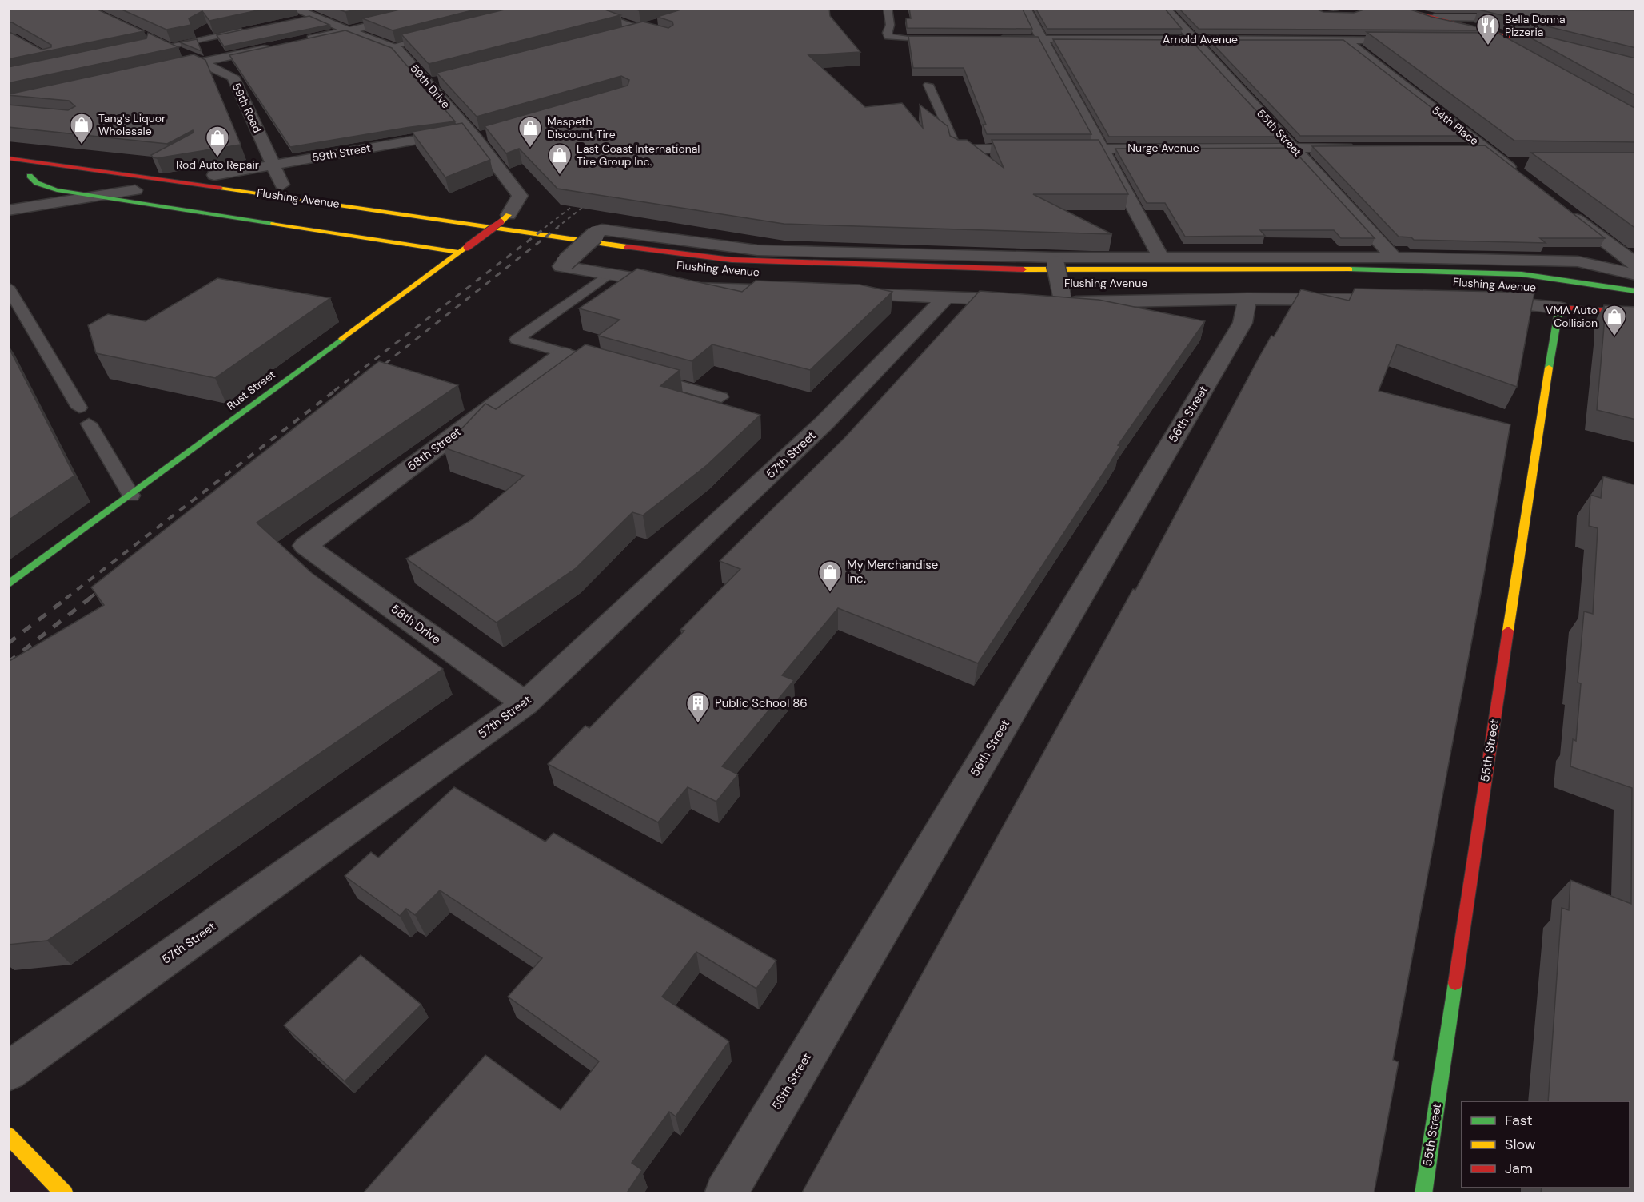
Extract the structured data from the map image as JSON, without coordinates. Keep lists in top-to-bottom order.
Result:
{
  "streets": {
    "main road": ["55th Street", "Flushing Avenue", "Rust Street"],
    "street": [
      "Arnold Avenue",
      "59th Drive",
      "59th Road",
      "54th Place",
      "Nurge Avenue",
      "59th Street",
      "56th Street",
      "58th Street",
      "57th Street",
      "58th Drive"
    ]
  },
  "crossings": [
    ["Arnold Avenue", "54th Place"],
    ["Arnold Avenue", "55th Street"],
    ["59th Drive", "59th Street"],
    ["59th Drive", "Rust Street"],
    ["59th Road", "59th Street"],
    ["55th Street", "Nurge Avenue"],
    ["55th Street", "Flushing Avenue"],
    ["Flushing Avenue", "56th Street"],
    ["58th Street", "58th Drive"],
    ["57th Street", "58th Drive"]
  ],
  "places": {
    "restaurant": ["Bella Donna Pizzeria"],
    "shop": [
      "Tang's Liquor Wholesale",
      "Maspeth Discount Tire",
      "Rod Auto Repair",
      "East Coast International Tire Group Inc.",
      "VMA Auto Collision",
      "My Merchandise Inc."
    ],
    "building": ["Public School 86"]
  },
  "legend": ["Fast", "Slow", "Jam"]
}
